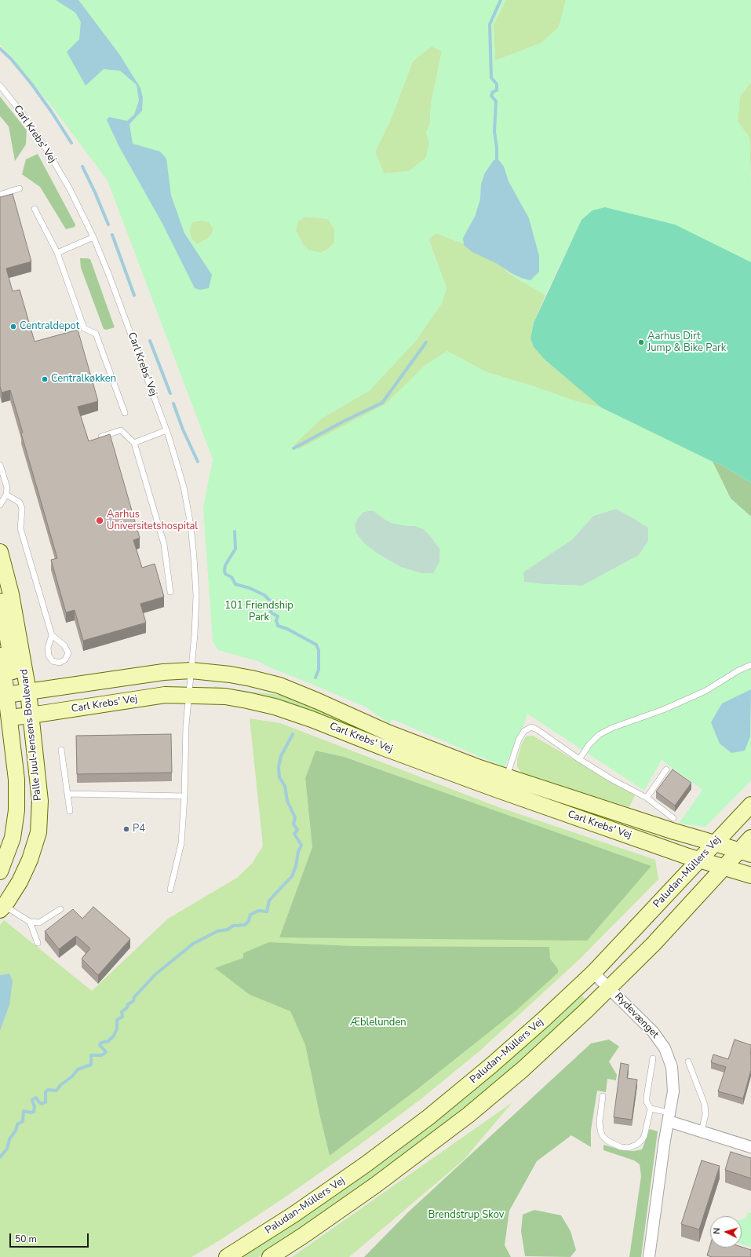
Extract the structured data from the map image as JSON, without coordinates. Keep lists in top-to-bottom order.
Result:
{
  "streets": {
    "street": [
      "Carl Krebs' Vej",
      "Palle Juul-Jensens Boulevard",
      "Paludan-Müllers Vej",
      "Rydevænget"
    ]
  },
  "crossings": [
    ["Carl Krebs' Vej", "Palle Juul-Jensens Boulevard"],
    ["Carl Krebs' Vej", "Paludan-Müllers Vej"],
    ["Paludan-Müllers Vej", "Rydevænget"]
  ],
  "parks": ["101 Friendship Park", "Æblelunden", "Brendstrup Skov"],
  "places": [
    "Centraldepot",
    "Aarhus Dirt Jump & Bike Park",
    "Centralkøkken",
    "Aarhus Universitetshospital",
    "P4"
  ],
  "scale_bar": "50 m",
  "north": "left"
}
